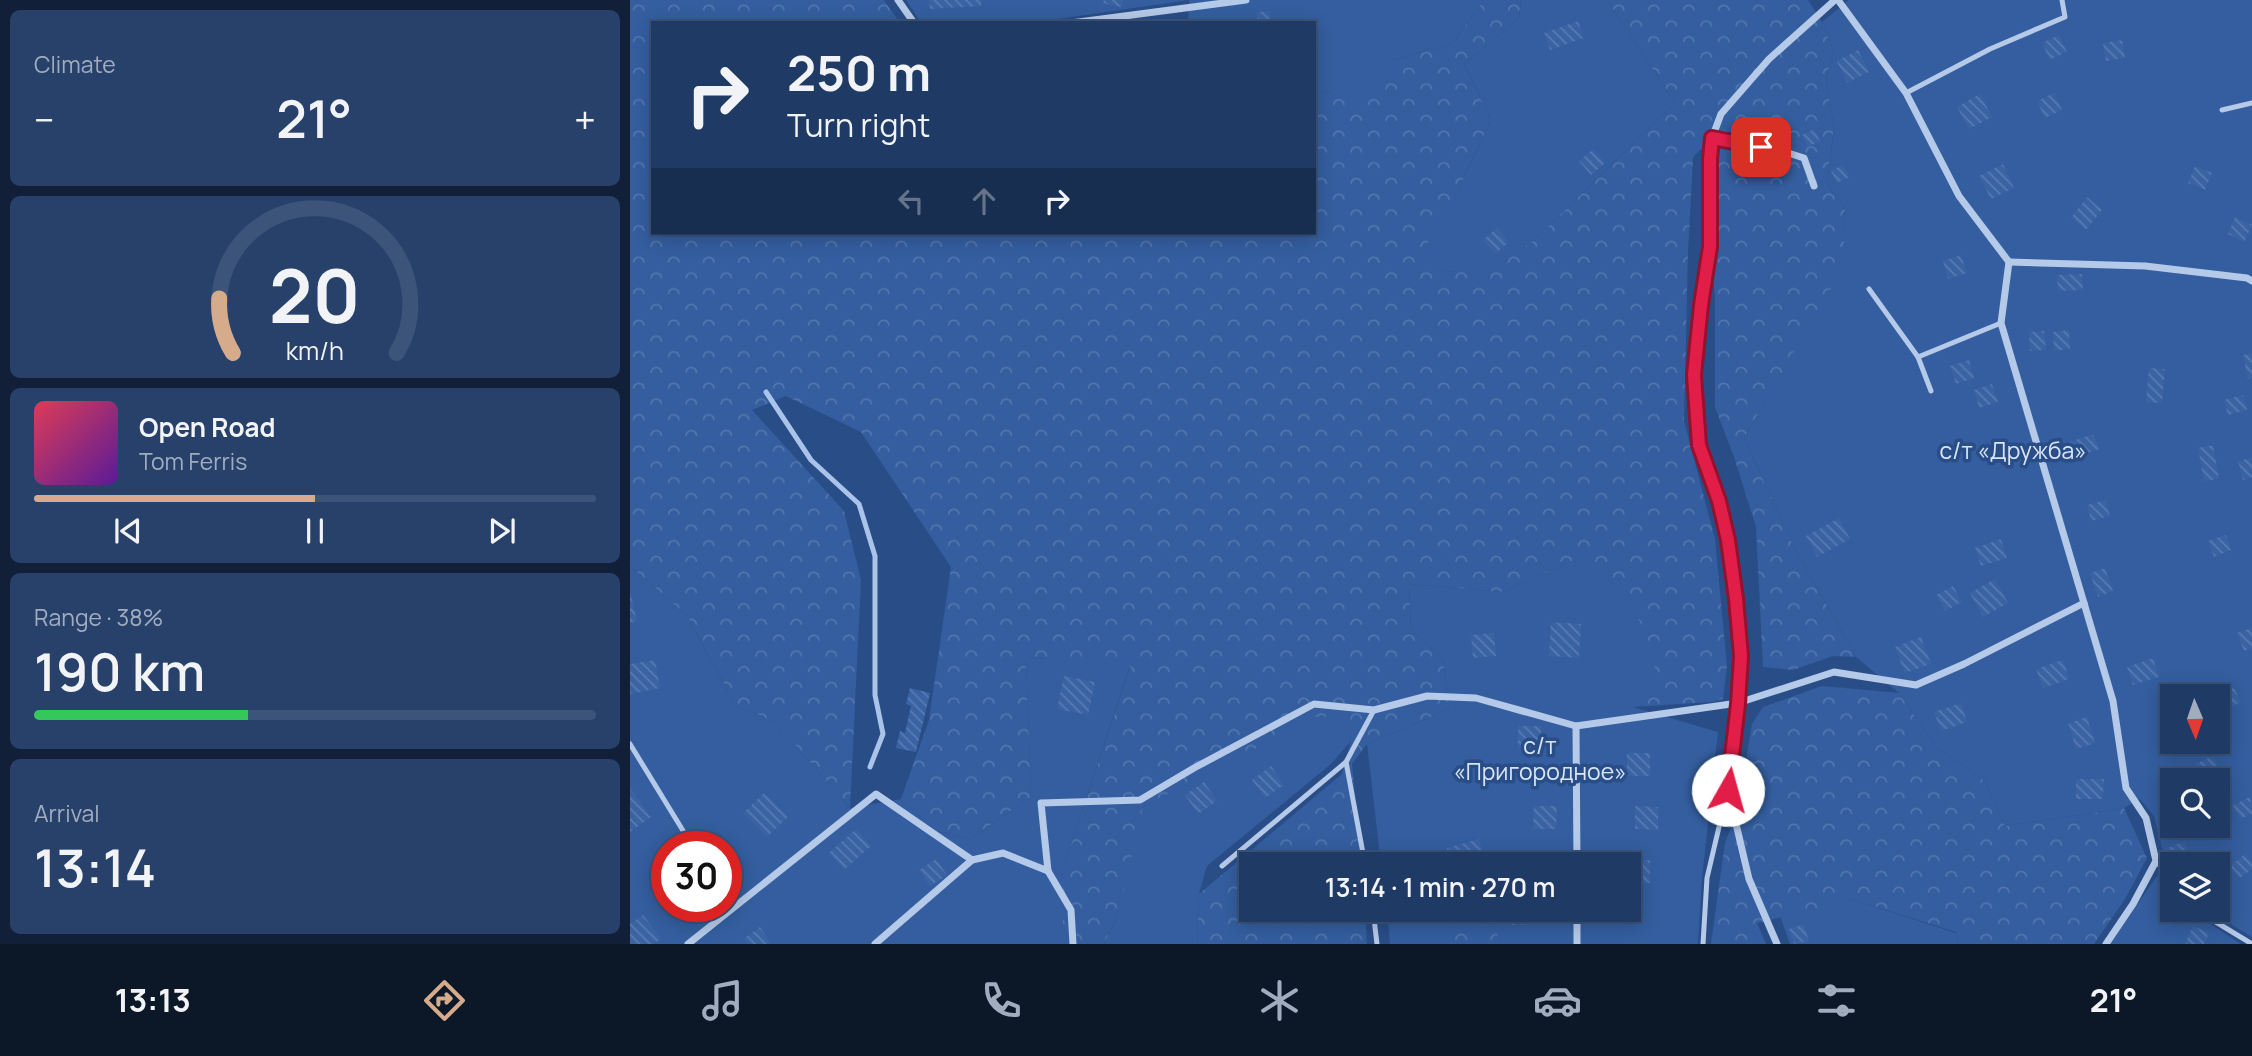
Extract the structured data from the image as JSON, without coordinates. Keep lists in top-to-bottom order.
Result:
{
  "parks": ["с/т «Дружба»", "с/т «Пригородное»"],
  "north": "bottom",
  "page": {
    "tile": [
      "Climate",
      ["Range · 38%", "190 km"],
      ["Arrival", "13:14"]
    ],
    "turn": ["250 m", "Turn right"],
    "heat": ["−", "21°", "+"],
    "song": ["Open Road", "Tom Ferris"],
    "limit": "30",
    "trip": "13:14 · 1 min · 270 m",
    "tabs": ["13:13", "21°"],
    "gauge": ["20", "km/h"]
  }
}
